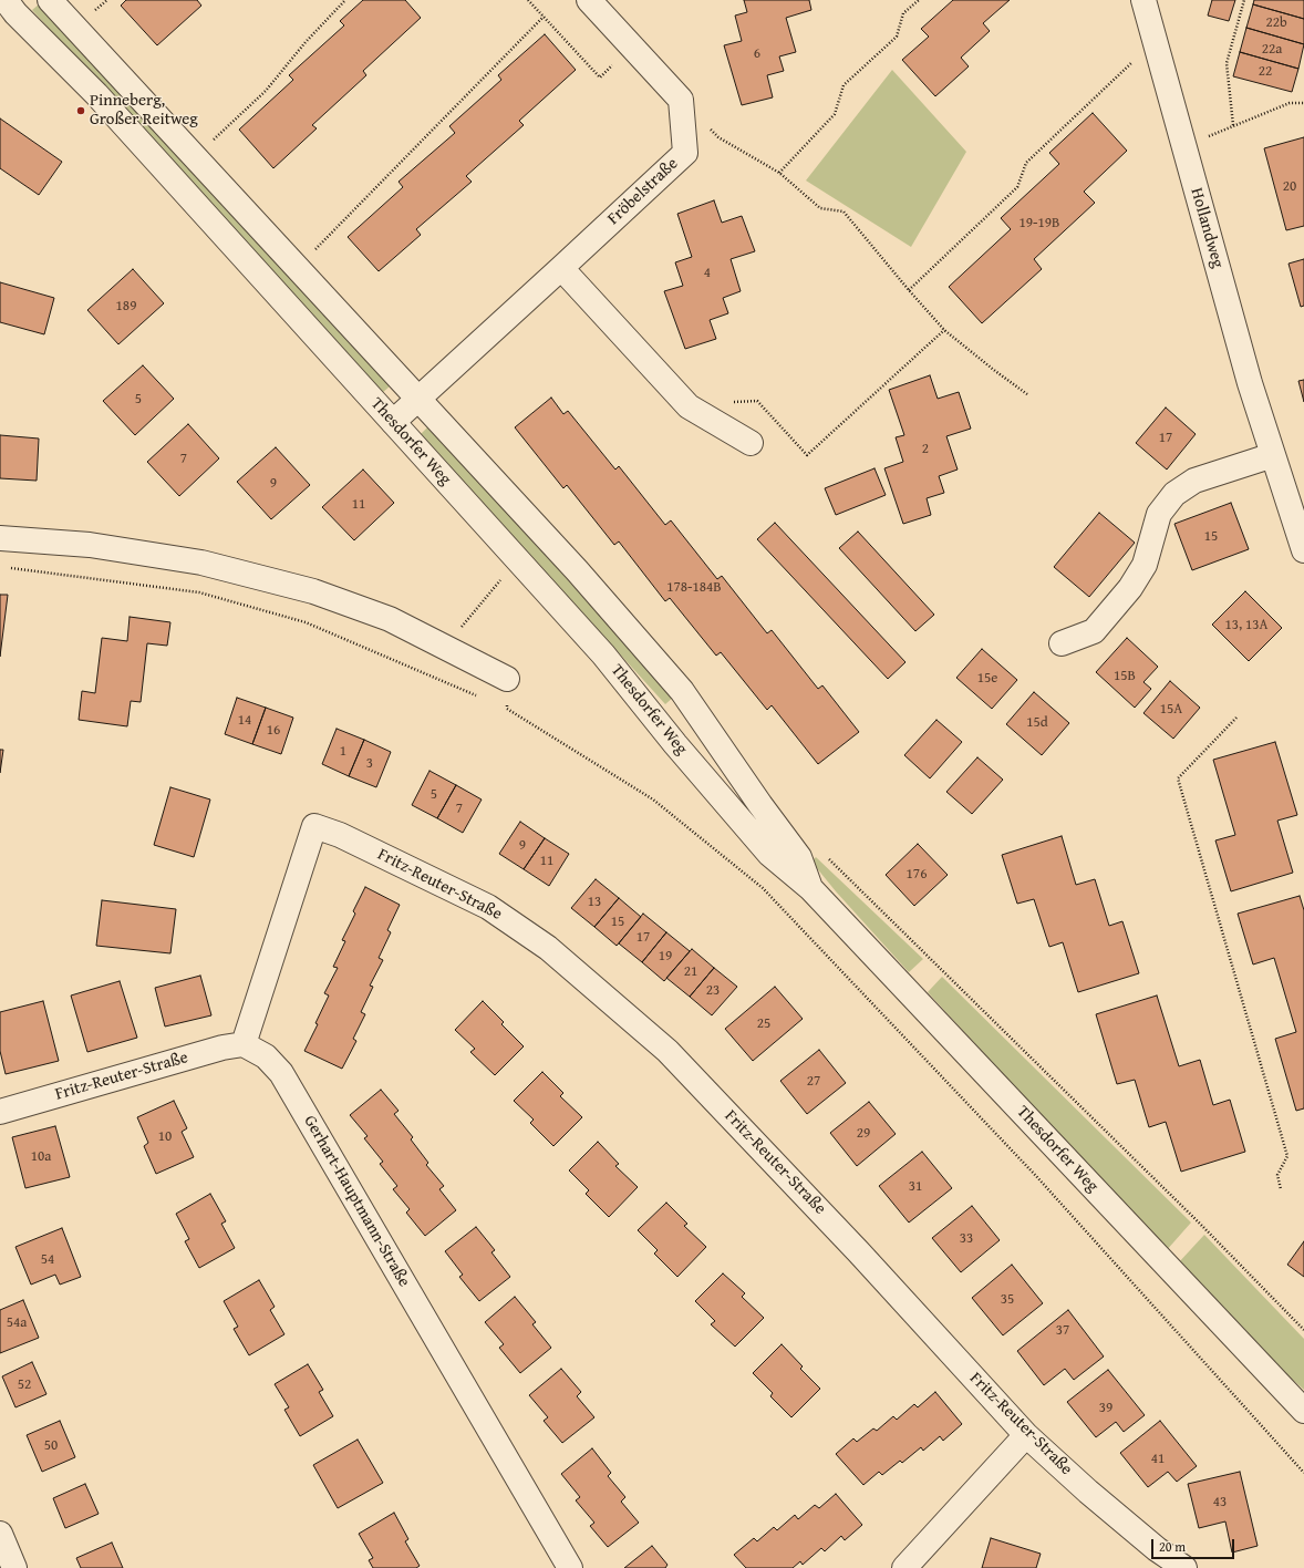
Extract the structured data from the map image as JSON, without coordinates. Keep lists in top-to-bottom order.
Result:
{
  "streets": {
    "street": [
      "Fröbelstraße",
      "Hollandweg",
      "Thesdorfer Weg",
      "Fritz-Reuter-Straße",
      "Gerhart-Hauptmann-Straße"
    ]
  },
  "crossings": [
    ["Fröbelstraße", "Thesdorfer Weg"],
    ["Fritz-Reuter-Straße", "Gerhart-Hauptmann-Straße"]
  ],
  "places": ["Pinneberg, Großer Reitweg"],
  "house_numbers": [
    "22b",
    "22a",
    "6",
    "22",
    "20",
    "19-19B",
    "4",
    "189",
    "5",
    "17",
    "2",
    "7",
    "9",
    "11",
    "15",
    "178-184B",
    "13, 13A",
    "15B",
    "15e",
    "15A",
    "14",
    "15d",
    "16",
    "1",
    "3",
    "5",
    "7",
    "9",
    "11",
    "176",
    "13",
    "15",
    "17",
    "19",
    "21",
    "23",
    "25",
    "27",
    "29",
    "10",
    "10a",
    "31",
    "33",
    "54",
    "35",
    "54a",
    "37",
    "52",
    "39",
    "50",
    "41",
    "43"
  ],
  "scale_bar": "20 m"
}
